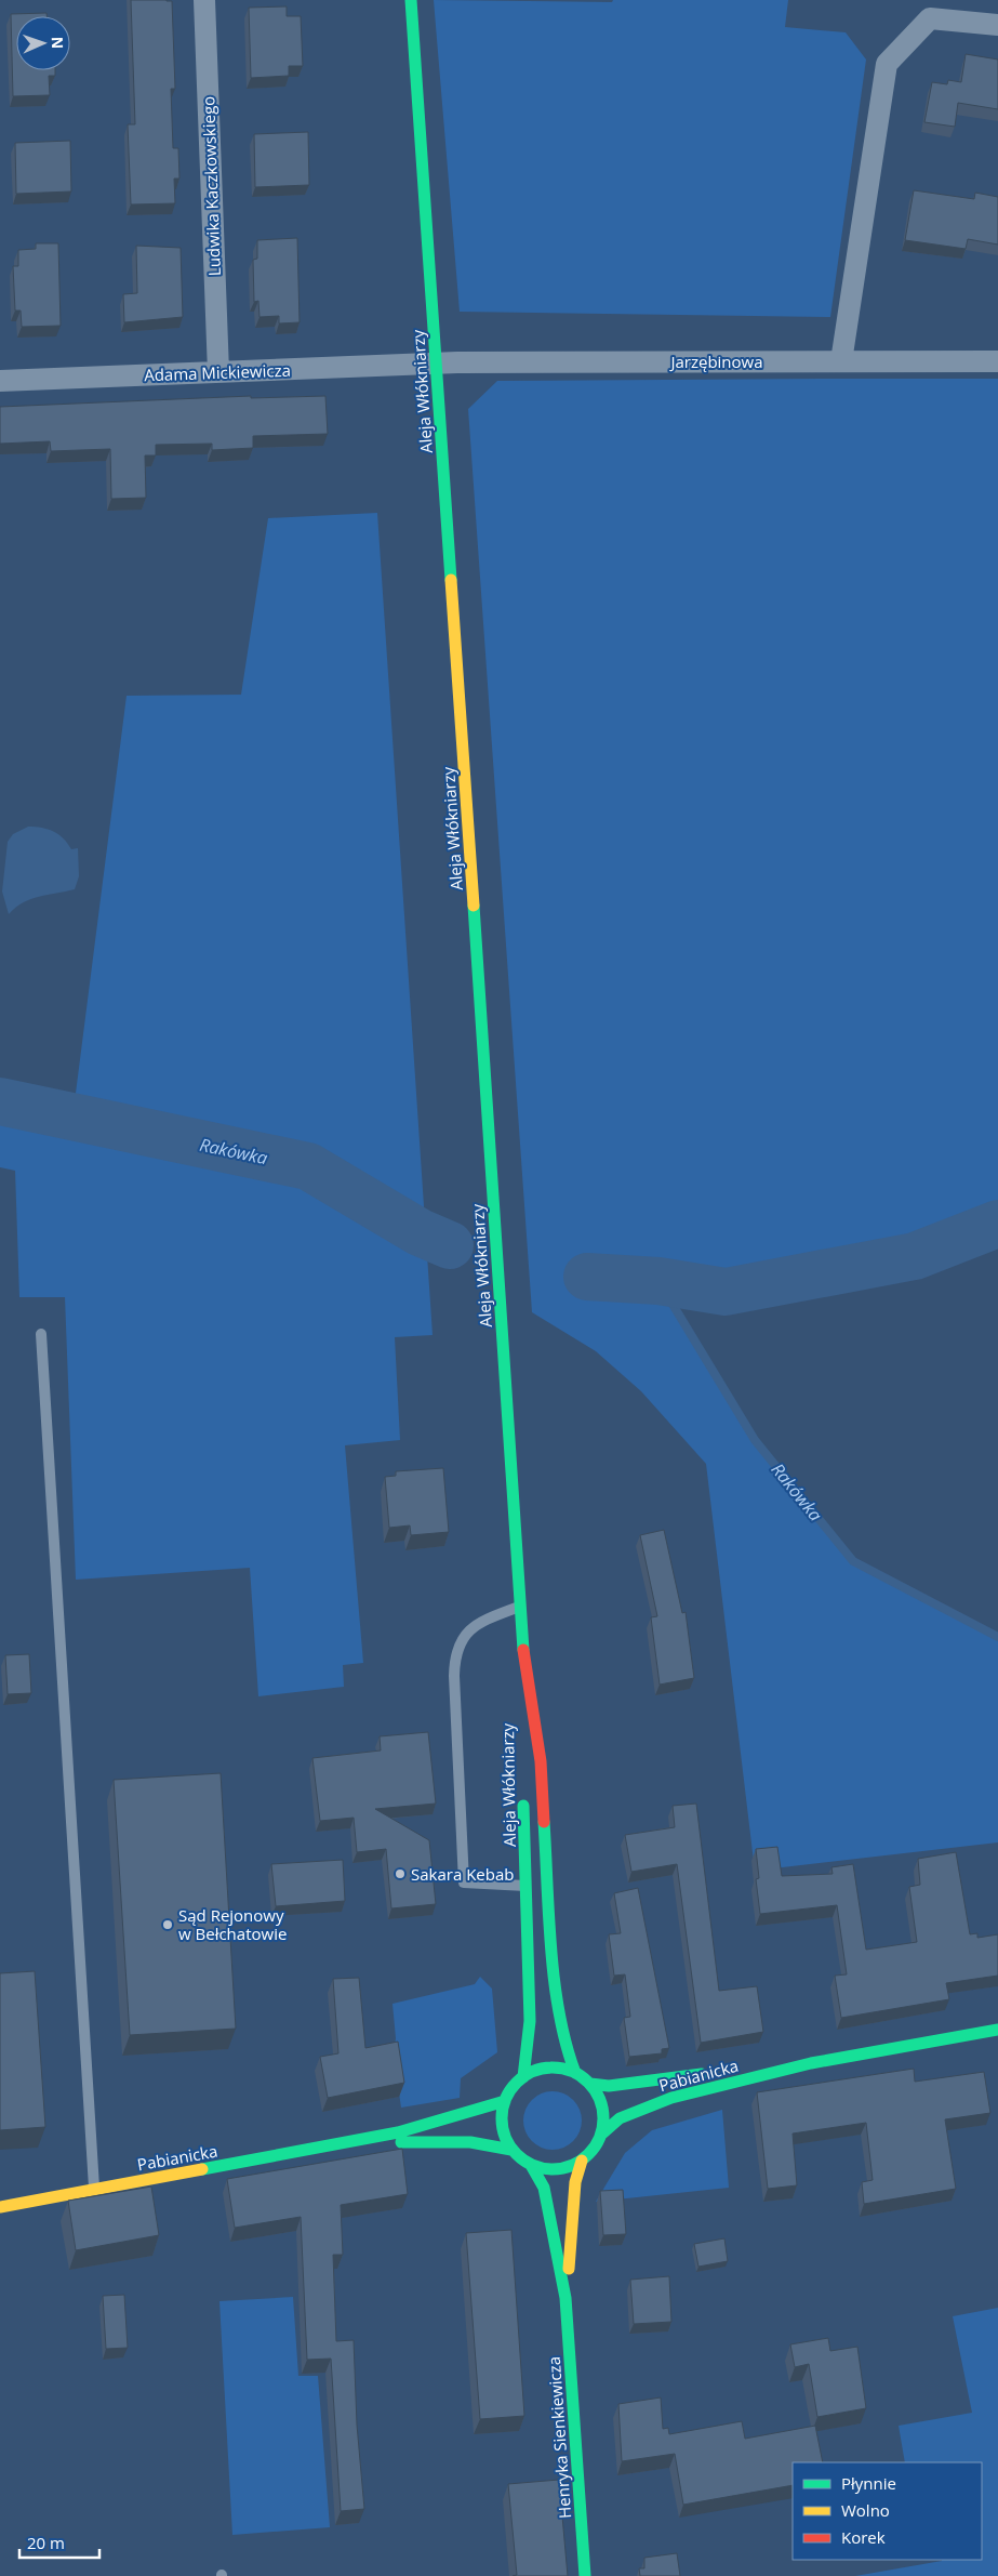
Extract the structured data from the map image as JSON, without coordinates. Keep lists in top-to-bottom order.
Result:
{
  "streets": {
    "main road": ["Aleja Włókniarzy", "Pabianicka", "Henryka Sienkiewicza"],
    "street": ["Ludwika Kaczkowskiego", "Jarzębinowa", "Adama Mickiewicza"]
  },
  "crossings": [
    ["Ludwika Kaczkowskiego", "Adama Mickiewicza"],
    ["Jarzębinowa", "Adama Mickiewicza"],
    ["Jarzębinowa", "Aleja Włókniarzy"],
    ["Adama Mickiewicza", "Aleja Włókniarzy"],
    ["Aleja Włókniarzy", "Pabianicka"],
    ["Aleja Włókniarzy", "Henryka Sienkiewicza"],
    ["Pabianicka", "Henryka Sienkiewicza"]
  ],
  "water": ["Rakówka"],
  "places": ["Sakara Kebab", "Sąd Rejonowy w Bełchatowie"],
  "legend": ["Płynnie", "Wolno", "Korek"],
  "scale_bar": "20 m",
  "north": "right"
}
